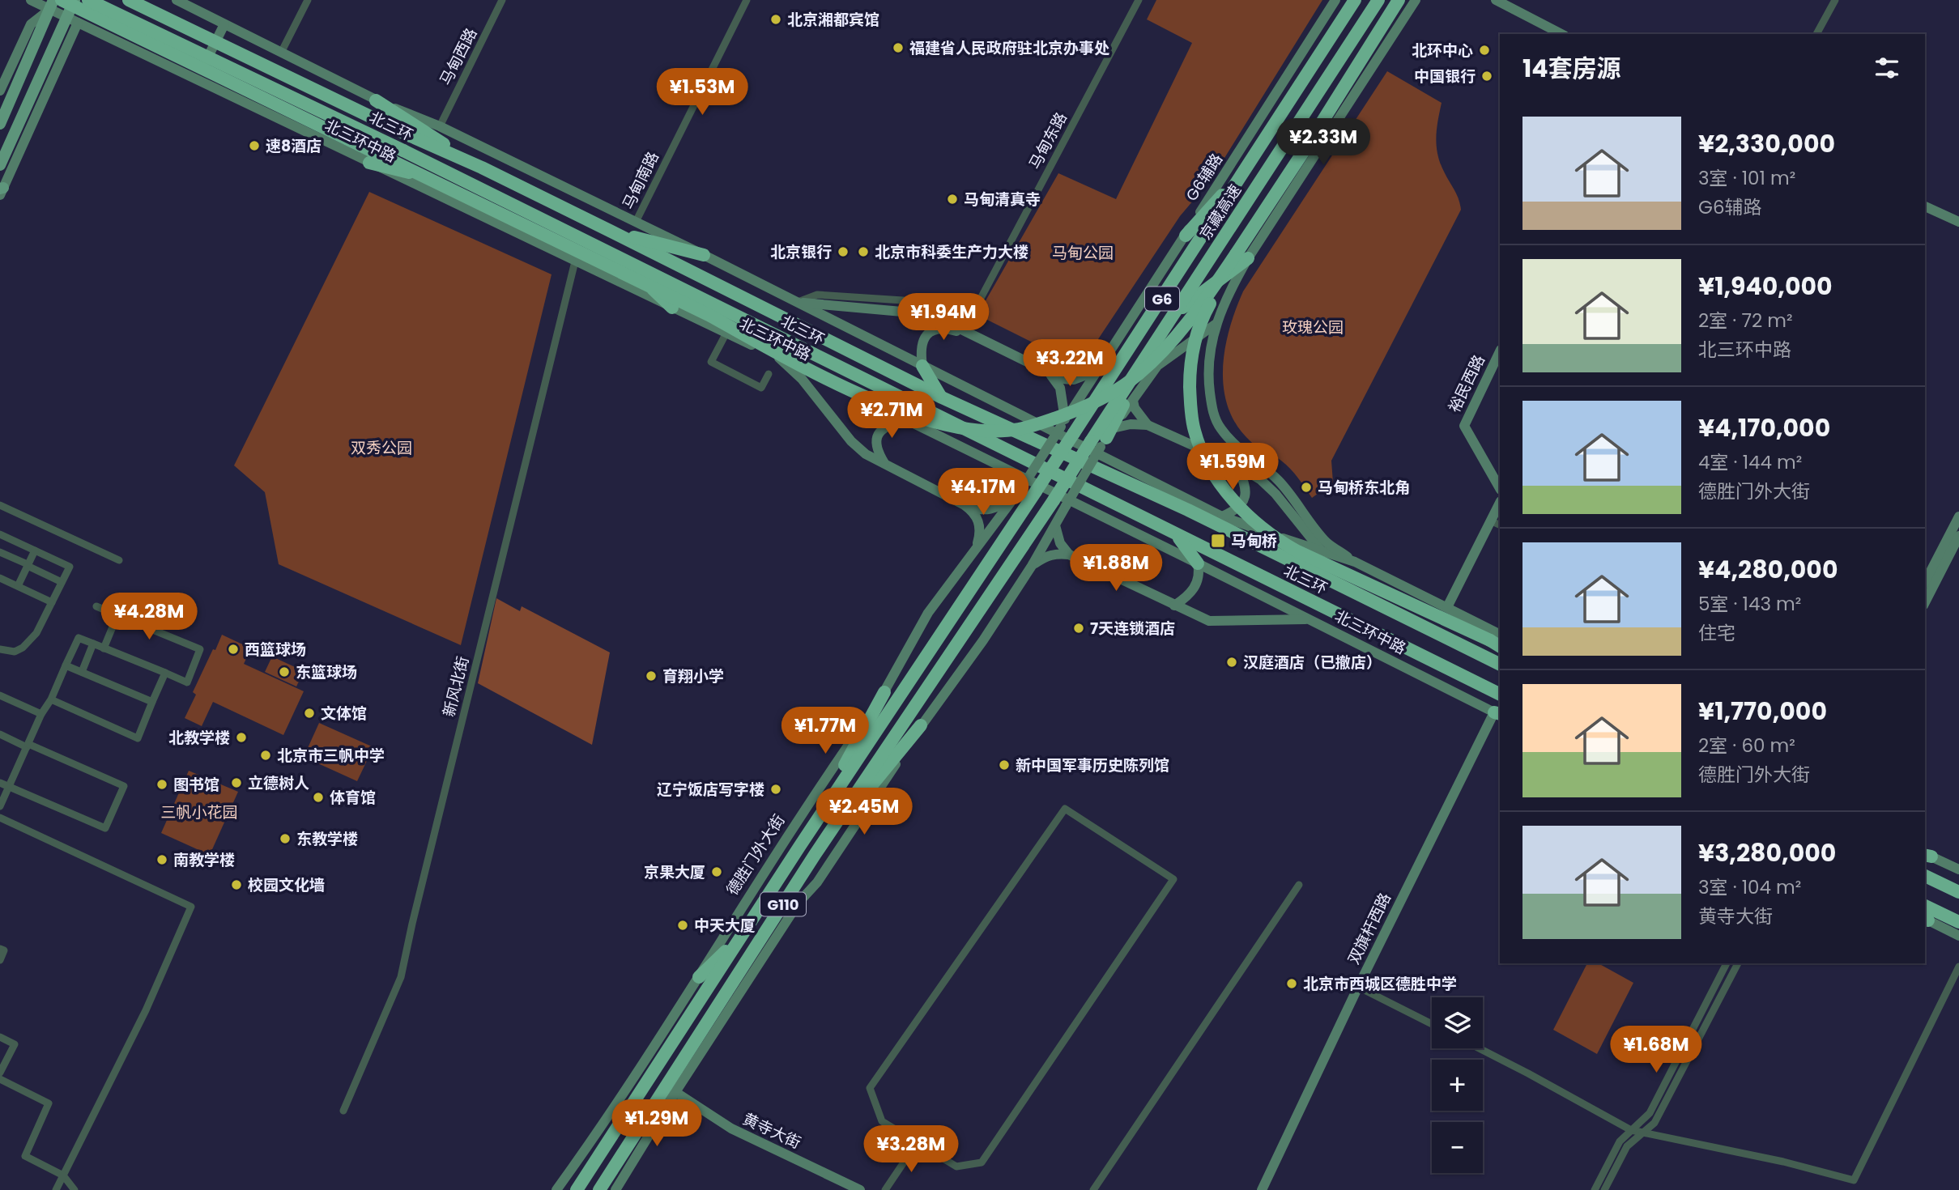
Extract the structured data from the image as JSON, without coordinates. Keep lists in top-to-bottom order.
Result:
{
  "streets": {
    "highway": [
      "北三环",
      "京藏高速",
      "G6",
      "G110"
    ],
    "street": [
      "马甸西路",
      "北三环中路",
      "马甸东路",
      "G6辅路",
      "马甸南路",
      "裕民西路",
      "新风北街",
      "德胜门外大街",
      "双旗杆西路",
      "黄寺大街"
    ]
  },
  "crossings": [
    ["北三环中路", "新风北街"],
    ["北三环中路", "双旗杆西路"],
    ["G6辅路", "德胜门外大街"],
    ["京藏高速", "G6"],
    ["京藏高速", "G110"],
    ["G6", "G110"]
  ],
  "parks": [
    "马甸公园",
    "玫瑰公园",
    "双秀公园",
    "三帆小花园"
  ],
  "places": {
    "other": [
      "北京湘都宾馆",
      "福建省人民政府驻北京办事处",
      "北环中心",
      "中国银行",
      "速8酒店",
      "马甸清真寺",
      "北京银行",
      "北京市科委生产力大楼",
      "马甸桥东北角",
      "7天连锁酒店",
      "西篮球场",
      "汉庭酒店（已撤店）",
      "东篮球场",
      "育翔小学",
      "文体馆",
      "北教学楼",
      "北京市三帆中学",
      "新中国军事历史陈列馆",
      "立德树人",
      "图书馆",
      "辽宁饭店写字楼",
      "体育馆",
      "东教学楼",
      "南教学楼",
      "京果大厦",
      "校园文化墙",
      "中天大厦",
      "北京市西城区德胜中学"
    ],
    "transit": ["马甸桥"]
  },
  "page": {
    "heading": "14套房源",
    "price": [
      "¥1.53M",
      "¥2.33M",
      "¥1.94M",
      "¥3.22M",
      "¥2.71M",
      "¥1.59M",
      "¥4.17M",
      "¥1.88M",
      "¥4.28M",
      "¥1.77M",
      "¥2.45M",
      "¥1.68M",
      "¥1.29M",
      "¥3.28M"
    ],
    "list": [
      {
        "name": "¥2,330,000",
        "note": "3室 · 101 m² · G6辅路"
      },
      {
        "name": "¥1,940,000",
        "note": "2室 · 72 m² · 北三环中路"
      },
      {
        "name": "¥4,170,000",
        "note": "4室 · 144 m² · 德胜门外大街"
      },
      {
        "name": "¥4,280,000",
        "note": "5室 · 143 m² · 住宅"
      },
      {
        "name": "¥1,770,000",
        "note": "2室 · 60 m² · 德胜门外大街"
      },
      {
        "name": "¥3,280,000",
        "note": "3室 · 104 m² · 黄寺大街"
      }
    ],
    "map_buttons": ["+", "−"]
  }
}
